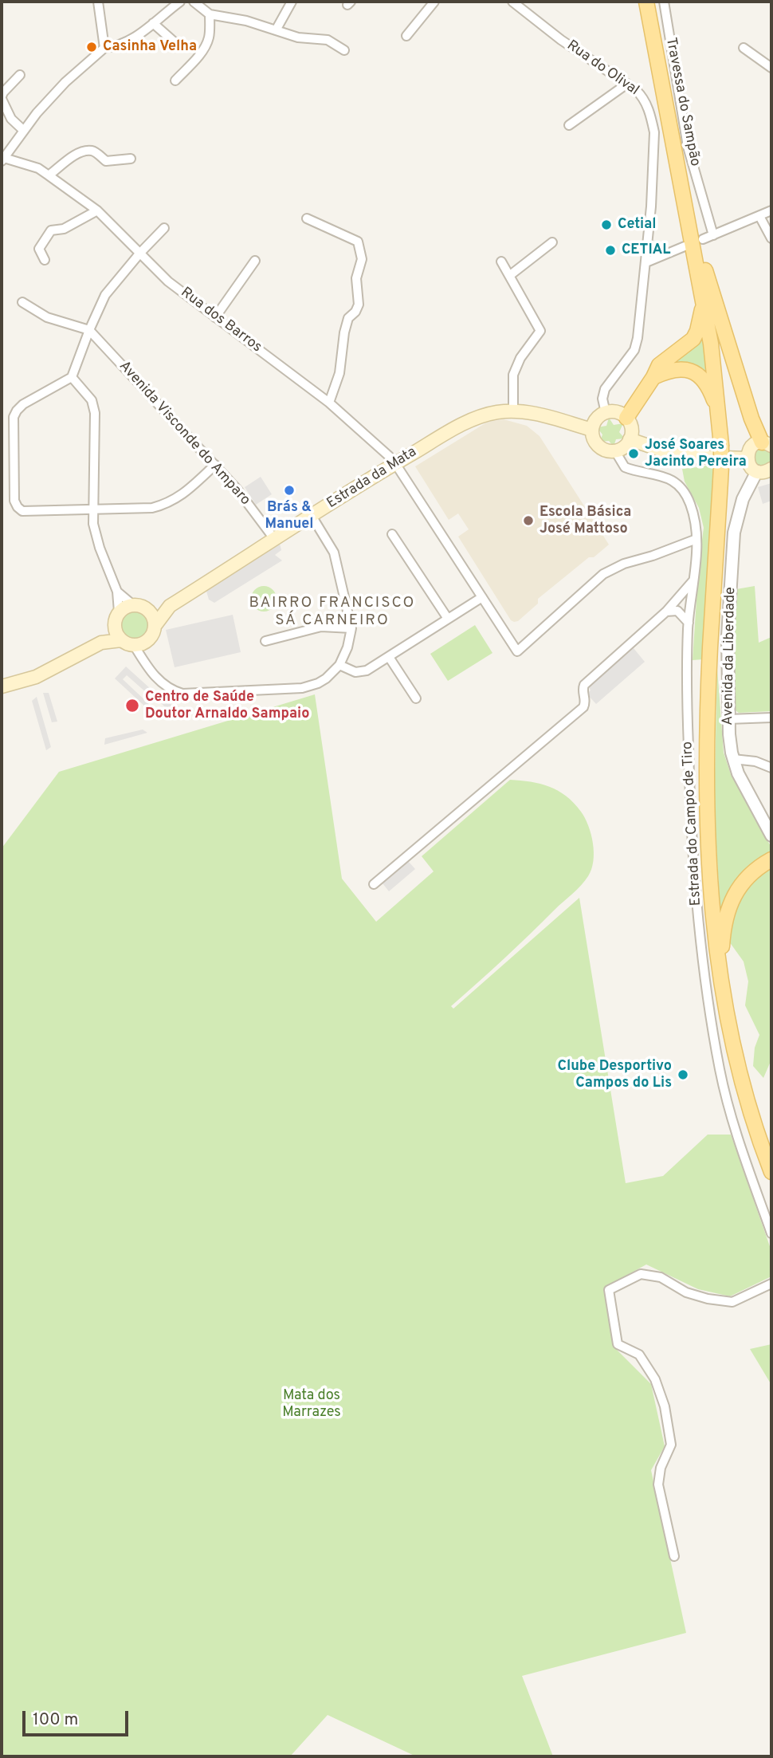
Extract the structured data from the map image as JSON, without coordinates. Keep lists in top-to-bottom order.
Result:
{
  "streets": {
    "main road": ["Estrada da Mata"],
    "street": [
      "Rua do Olival",
      "Travessa do Sampão",
      "Rua dos Barros",
      "Avenida Visconde do Amparo",
      "Avenida da Liberdade",
      "Estrada do Campo de Tiro"
    ]
  },
  "crossings": [
    ["Rua do Olival", "Estrada da Mata"],
    ["Rua do Olival", "Estrada do Campo de Tiro"],
    ["Rua dos Barros", "Estrada da Mata"],
    ["Rua dos Barros", "Estrada do Campo de Tiro"],
    ["Avenida Visconde do Amparo", "Estrada da Mata"],
    ["Estrada da Mata", "Estrada do Campo de Tiro"]
  ],
  "districts": ["BAIRRO FRANCISCO SÁ CARNEIRO"],
  "parks": ["Mata dos Marrazes"],
  "places": [
    "Casinha Velha",
    "Cetial",
    "CETIAL",
    "José Soares Jacinto Pereira",
    "Brás & Manuel",
    "Escola Básica José Mattoso",
    "Centro de Saúde Doutor Arnaldo Sampaio",
    "Clube Desportivo Campos do Lis"
  ],
  "scale_bar": "100 m"
}
